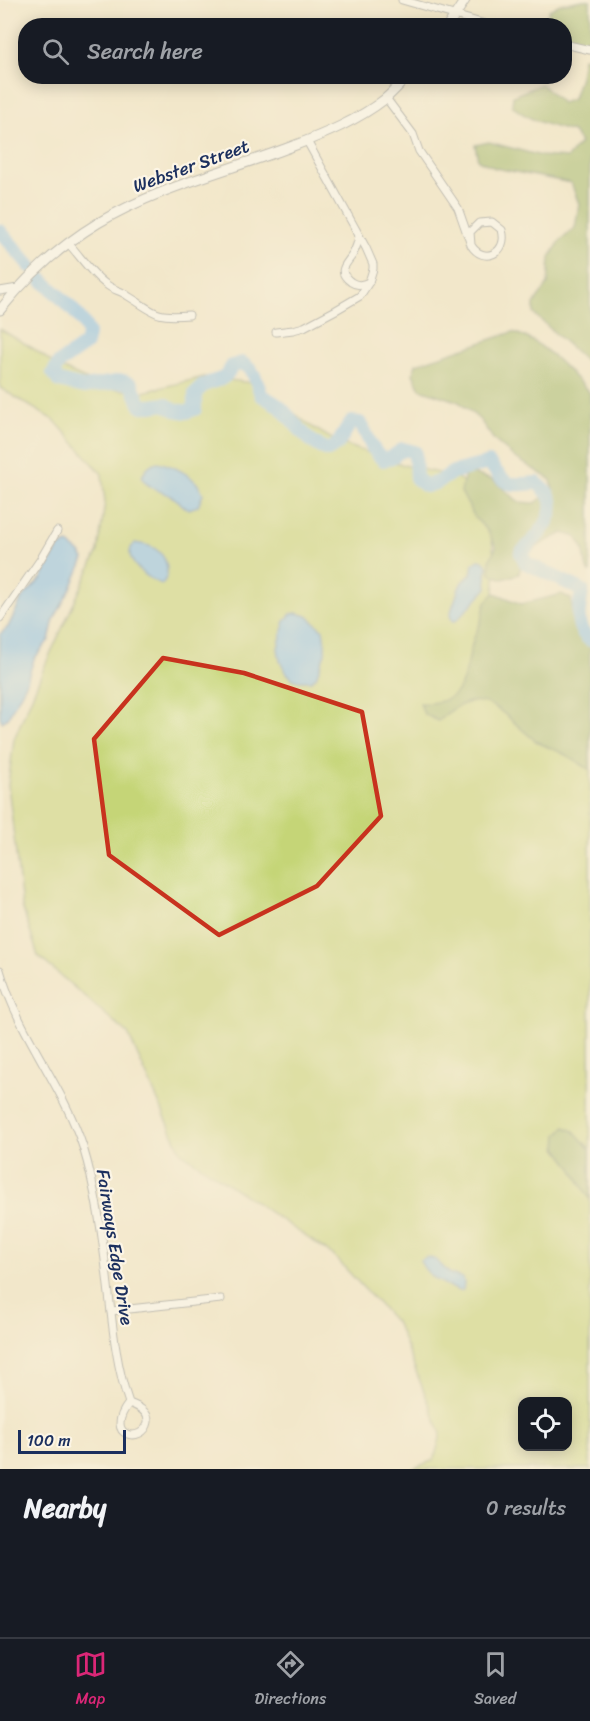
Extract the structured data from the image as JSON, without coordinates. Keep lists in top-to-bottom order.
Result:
{
  "streets": {
    "street": ["Webster Street", "Fairways Edge Drive"]
  },
  "scale_bar": "100 m",
  "page": {
    "search": "Search here",
    "scale": "100 m",
    "heading": ["Nearby", "0 results"],
    "nav": ["Map", "Directions", "Saved"]
  }
}
